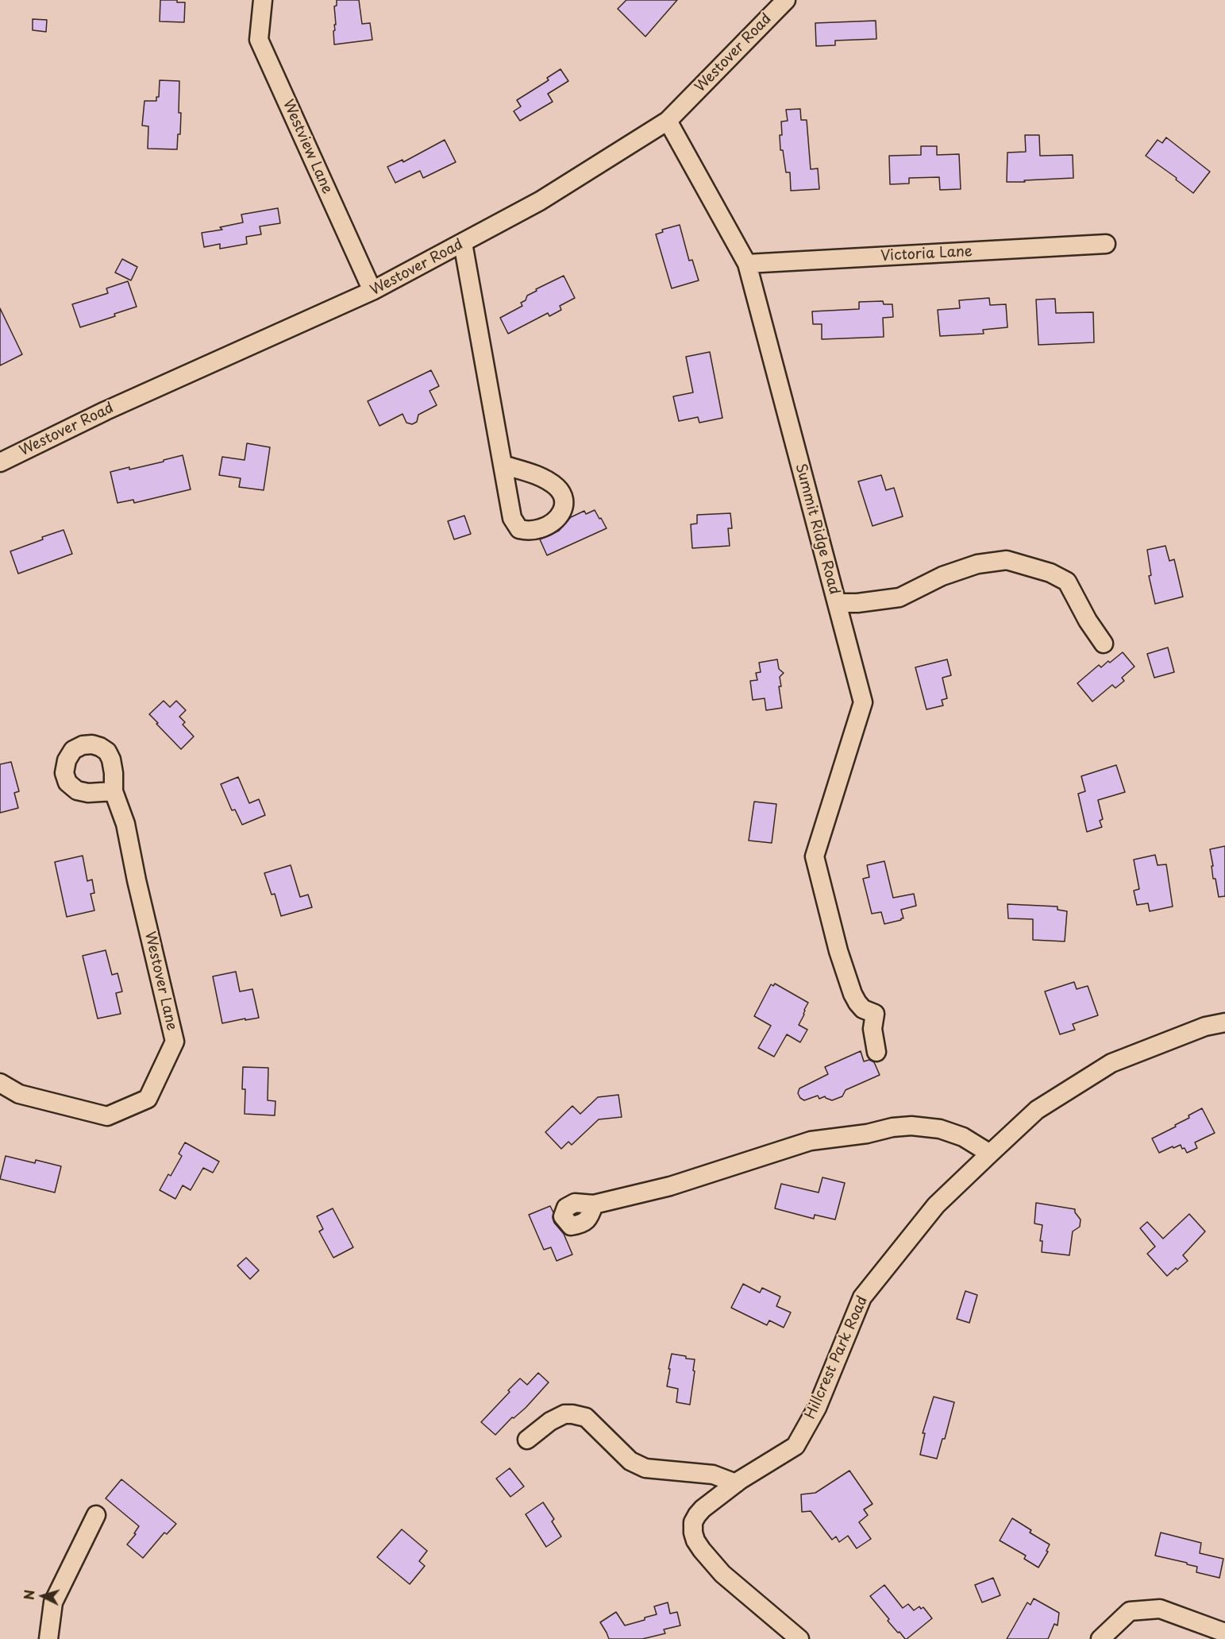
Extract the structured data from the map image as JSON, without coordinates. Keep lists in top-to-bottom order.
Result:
{
  "streets": {
    "street": [
      "Westover Road",
      "Westview Lane",
      "Victoria Lane",
      "Summit Ridge Road",
      "Westover Lane",
      "Hillcrest Park Road"
    ]
  },
  "crossings": [
    ["Westover Road", "Westview Lane"],
    ["Westover Road", "Summit Ridge Road"],
    ["Victoria Lane", "Summit Ridge Road"]
  ],
  "north": "left"
}
